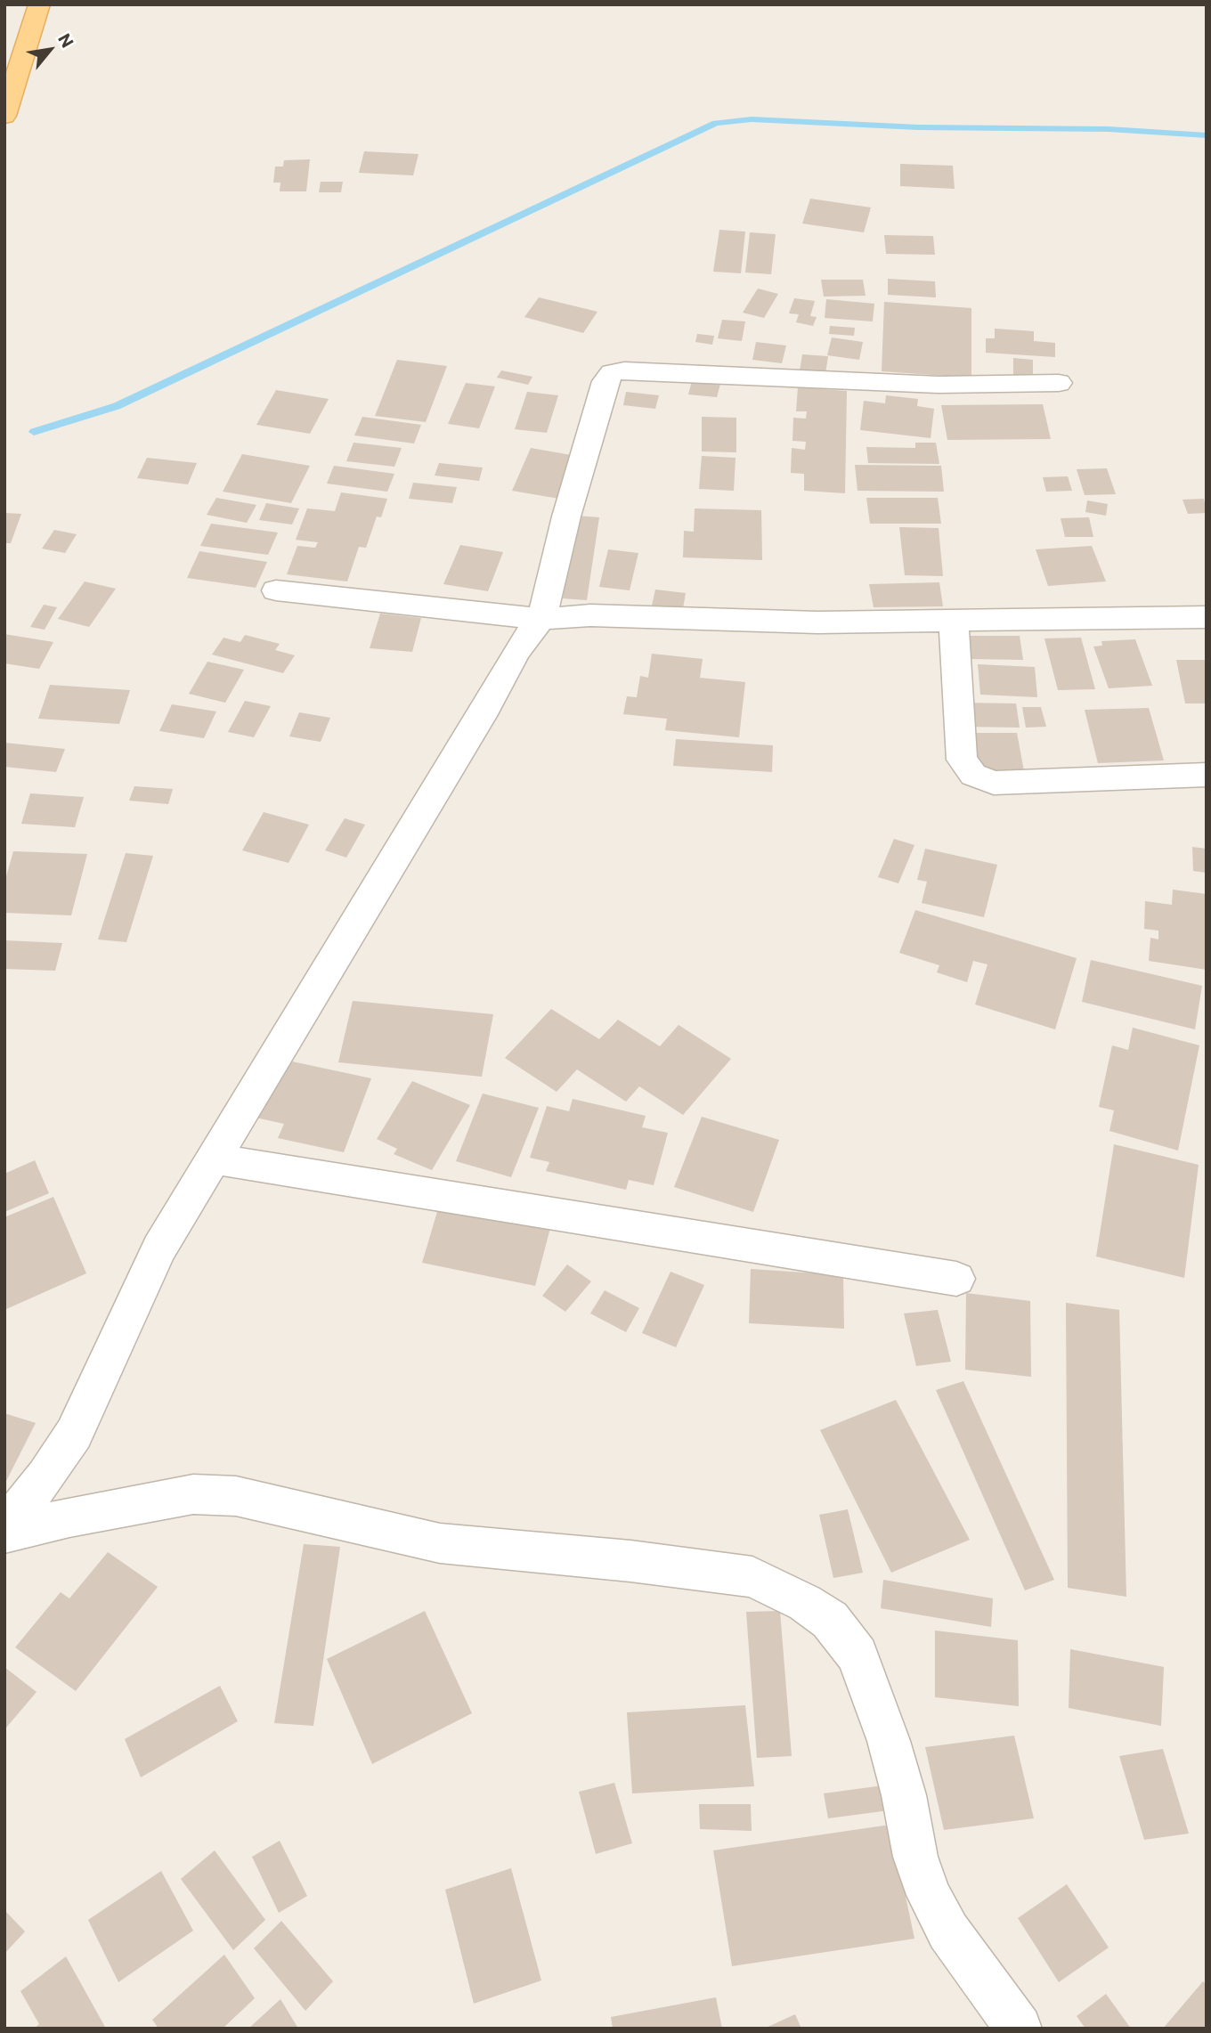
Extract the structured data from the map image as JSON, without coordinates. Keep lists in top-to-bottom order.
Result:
{
  "north": "top right"
}
